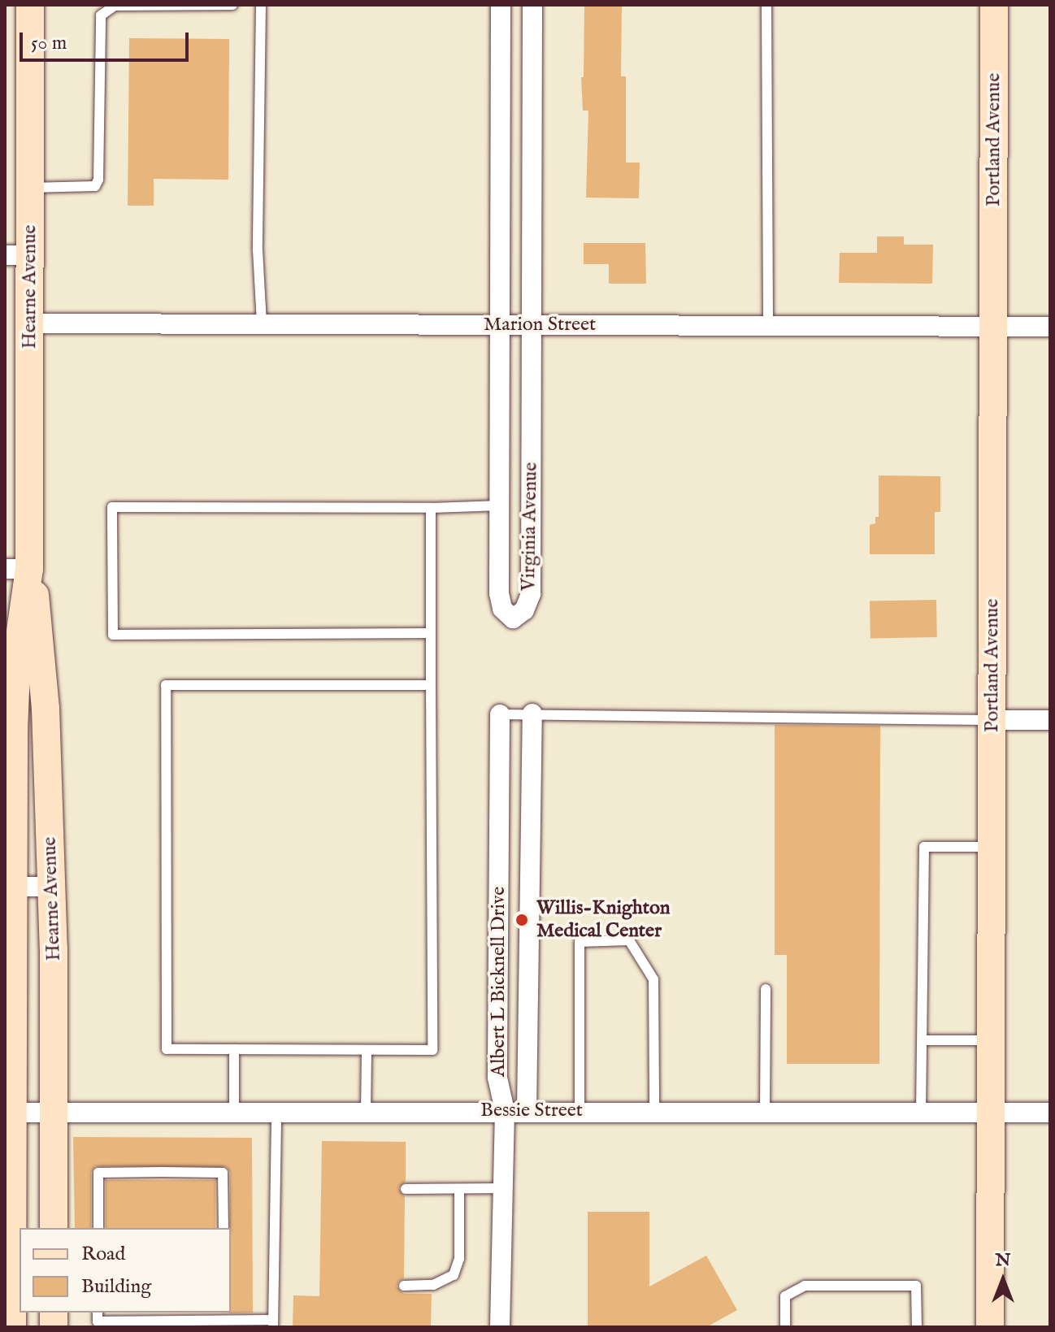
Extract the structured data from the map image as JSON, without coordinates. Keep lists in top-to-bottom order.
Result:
{
  "streets": {
    "main road": ["Portland Avenue", "Hearne Avenue"],
    "street": [
      "Marion Street",
      "Virginia Avenue",
      "Albert L Bicknell Drive",
      "Bessie Street"
    ]
  },
  "crossings": [
    ["Portland Avenue", "Marion Street"],
    ["Portland Avenue", "Bessie Street"],
    ["Hearne Avenue", "Marion Street"],
    ["Hearne Avenue", "Bessie Street"],
    ["Marion Street", "Virginia Avenue"],
    ["Albert L Bicknell Drive", "Bessie Street"]
  ],
  "places": ["Willis-Knighton Medical Center"],
  "legend": ["Road", "Building"],
  "scale_bar": "50 m",
  "north": "top"
}
